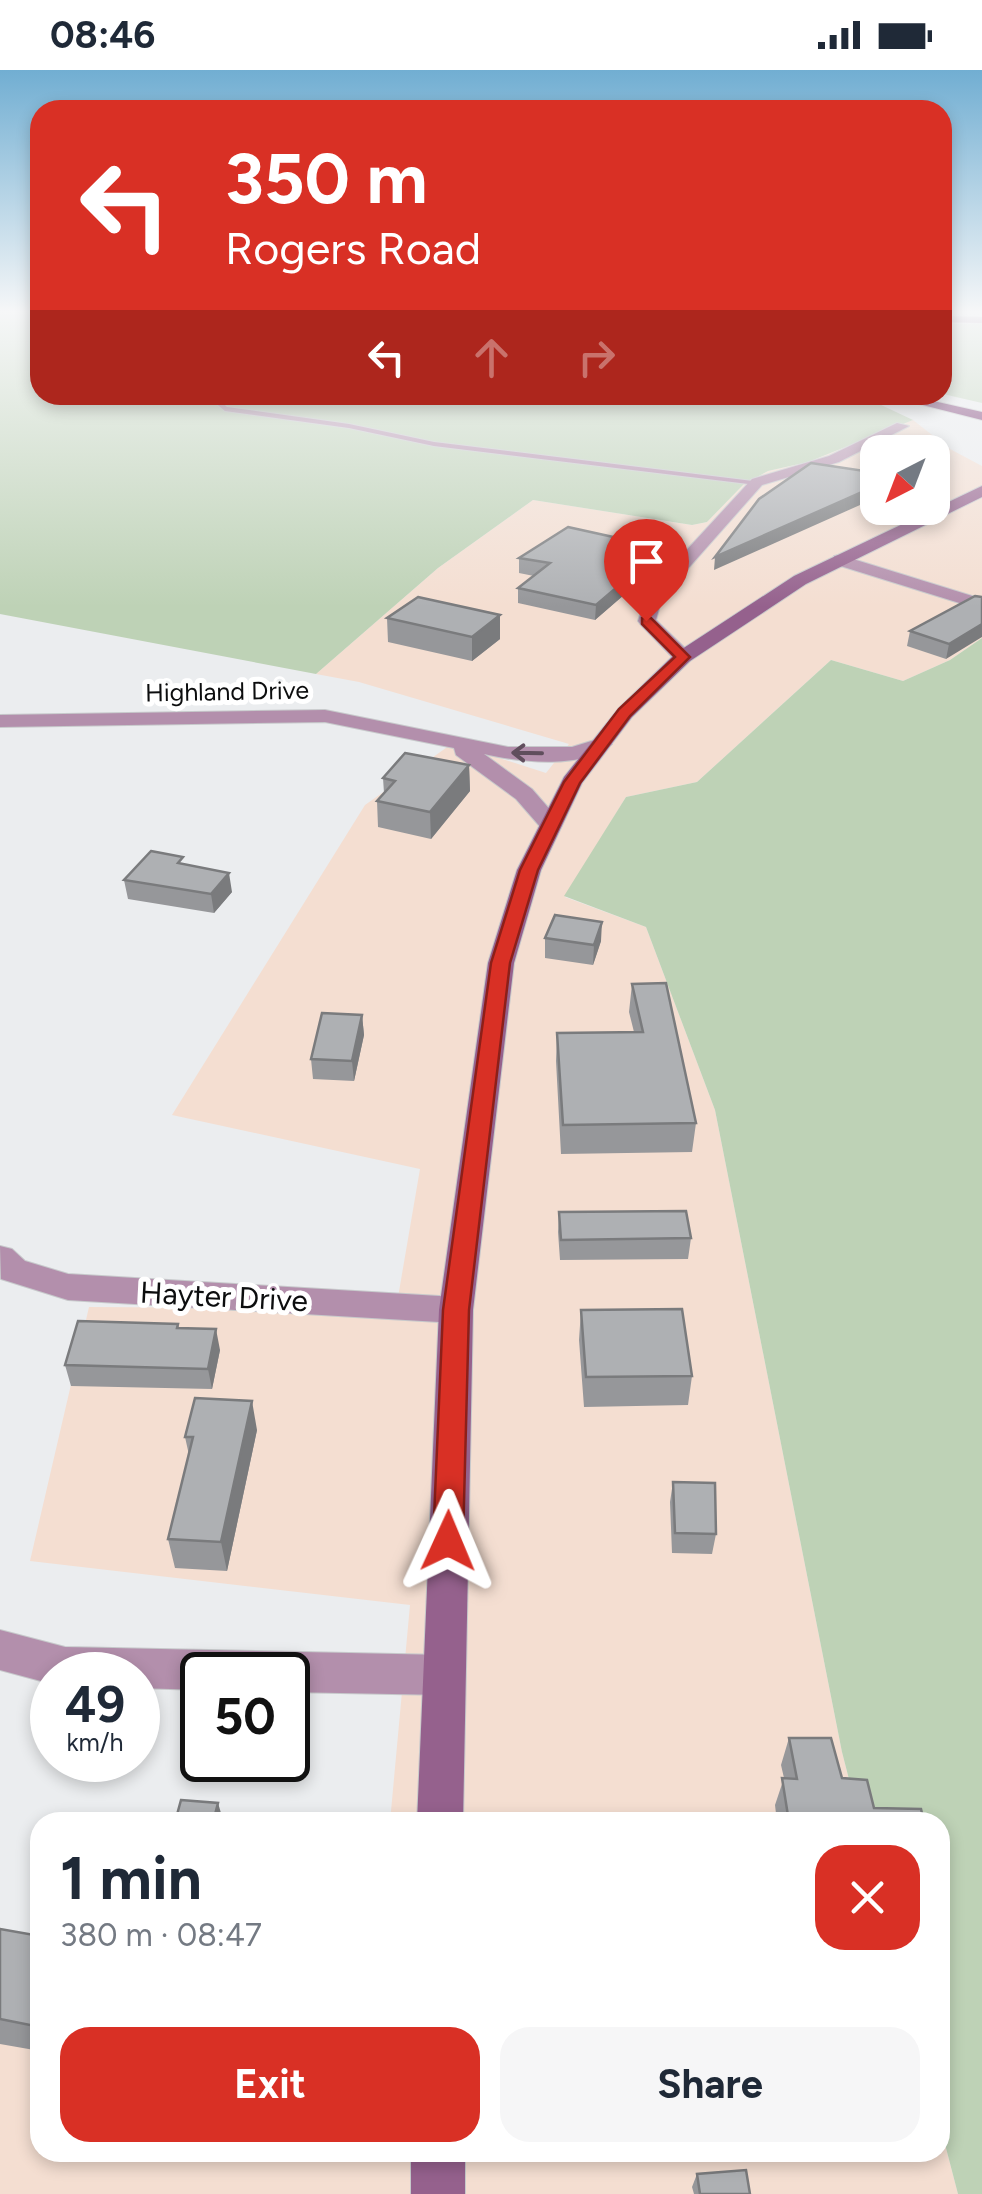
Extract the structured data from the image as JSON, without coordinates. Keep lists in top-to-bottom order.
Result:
{
  "streets": {
    "street": ["Highland Drive", "Hayter Drive"]
  },
  "north": "bottom left",
  "page": {
    "status": "08:46",
    "turn": ["350 m", "Rogers Road"],
    "speed": "49 km/h",
    "limit": "50",
    "heading": ["1 min", "380 m · 08:47"],
    "buttons": ["Exit", "Share"]
  }
}
